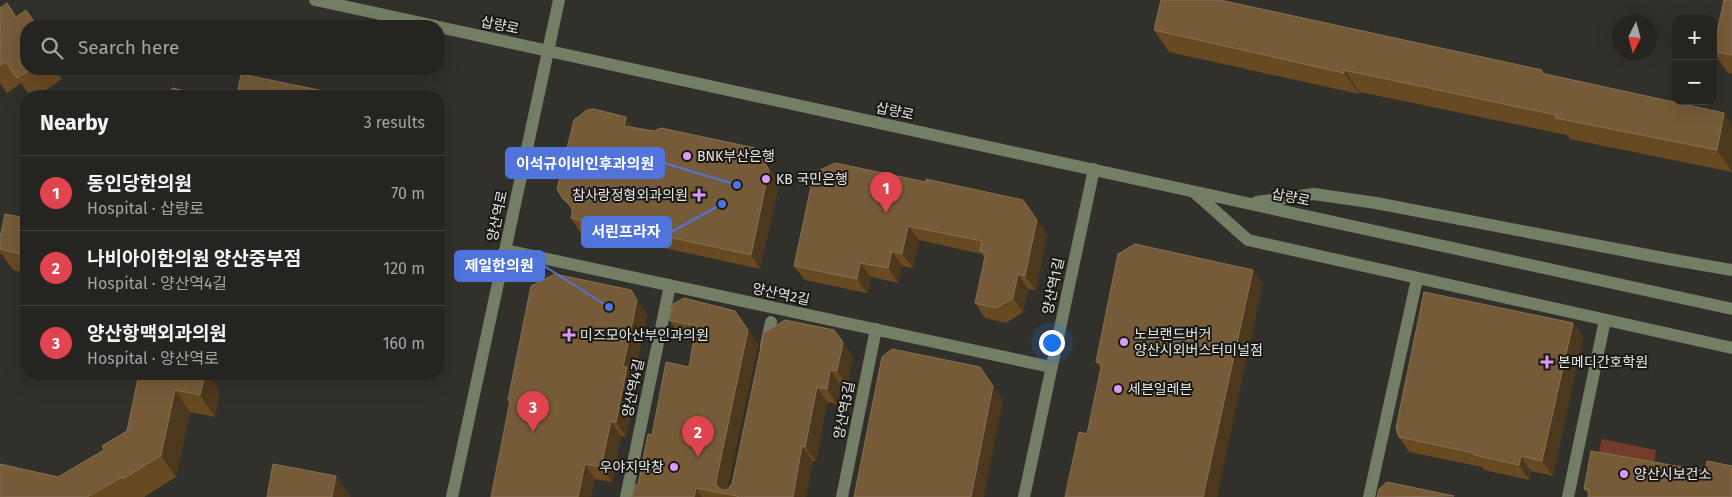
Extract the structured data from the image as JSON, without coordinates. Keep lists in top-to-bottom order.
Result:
{
  "streets": {
    "street": [
      "삽량로",
      "양산역로",
      "양산역1길",
      "양산역2길",
      "양산역4길",
      "양산역3길"
    ]
  },
  "crossings": [
    ["삽량로", "양산역로"],
    ["삽량로", "양산역1길"],
    ["양산역로", "양산역2길"],
    ["양산역1길", "양산역2길"],
    ["양산역2길", "양산역4길"],
    ["양산역2길", "양산역3길"]
  ],
  "places": {
    "other": [
      "BNK부산은행",
      "KB 국민은행",
      "이석규이비인후과의원",
      "서린프라자",
      "제일한의원",
      "노브랜드버거 양산시외버스터미널점",
      "세븐일레븐",
      "우야지막창",
      "양산시보건소"
    ],
    "health": ["참사랑정형외과의원", "미즈모아산부인과의원", "본메디간호학원"]
  },
  "north": "bottom",
  "page": {
    "map_buttons": ["+", "−"],
    "search": "Search here",
    "heading": ["Nearby", "3 results"],
    "list": [
      {
        "mark": "1",
        "name": "동인당한의원",
        "note": "Hospital · 삽량로",
        "value": "70 m"
      },
      {
        "mark": "2",
        "name": "나비아이한의원 양산중부점",
        "note": "Hospital · 양산역4길",
        "value": "120 m"
      },
      {
        "mark": "3",
        "name": "양산항맥외과의원",
        "note": "Hospital · 양산역로",
        "value": "160 m"
      }
    ],
    "pins": ["1", "3", "2"]
  }
}
